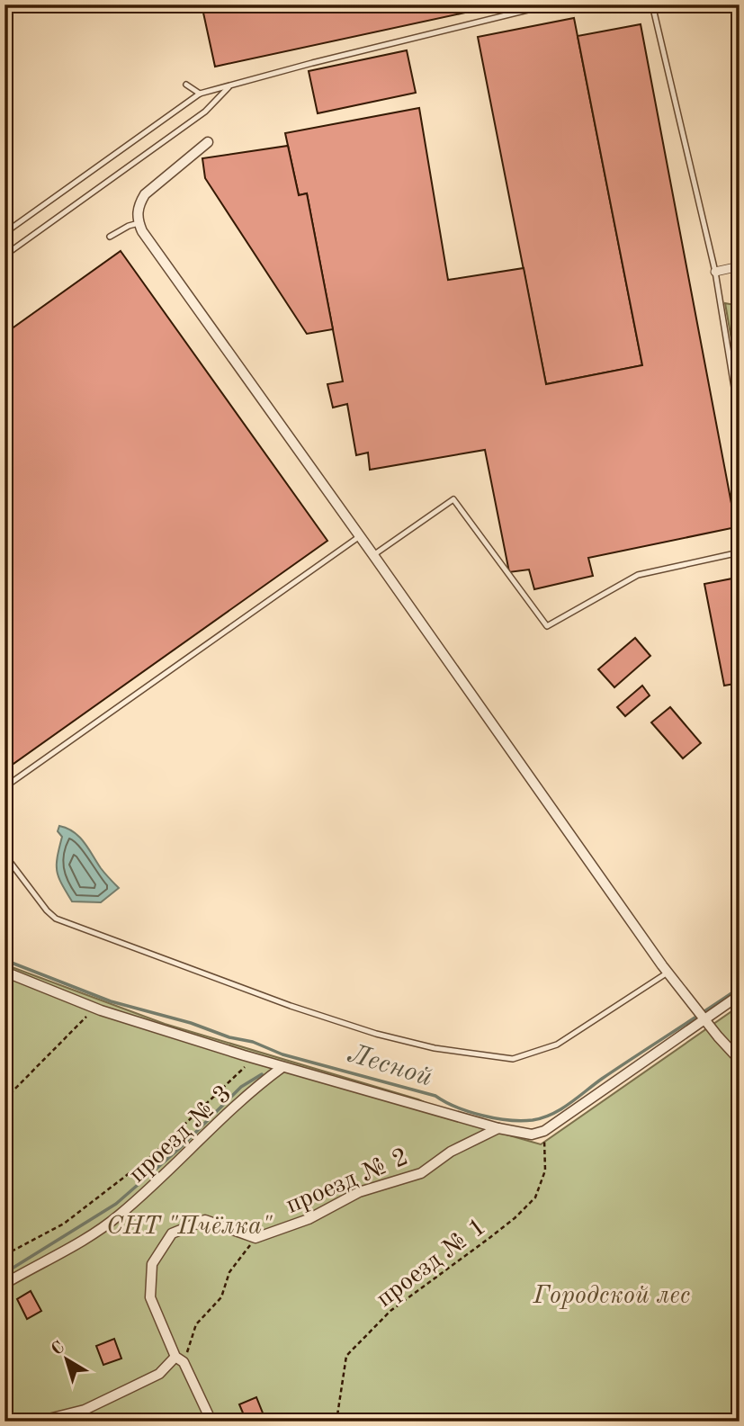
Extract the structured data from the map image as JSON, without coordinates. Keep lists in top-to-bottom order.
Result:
{
  "streets": {
    "street": ["проезд № 3", "проезд № 2"],
    "path": ["проезд № 1"]
  },
  "water": ["Лесной"],
  "parks": ["СНТ \"Пчёлка\"", "Городской лес"],
  "north": "top left"
}
